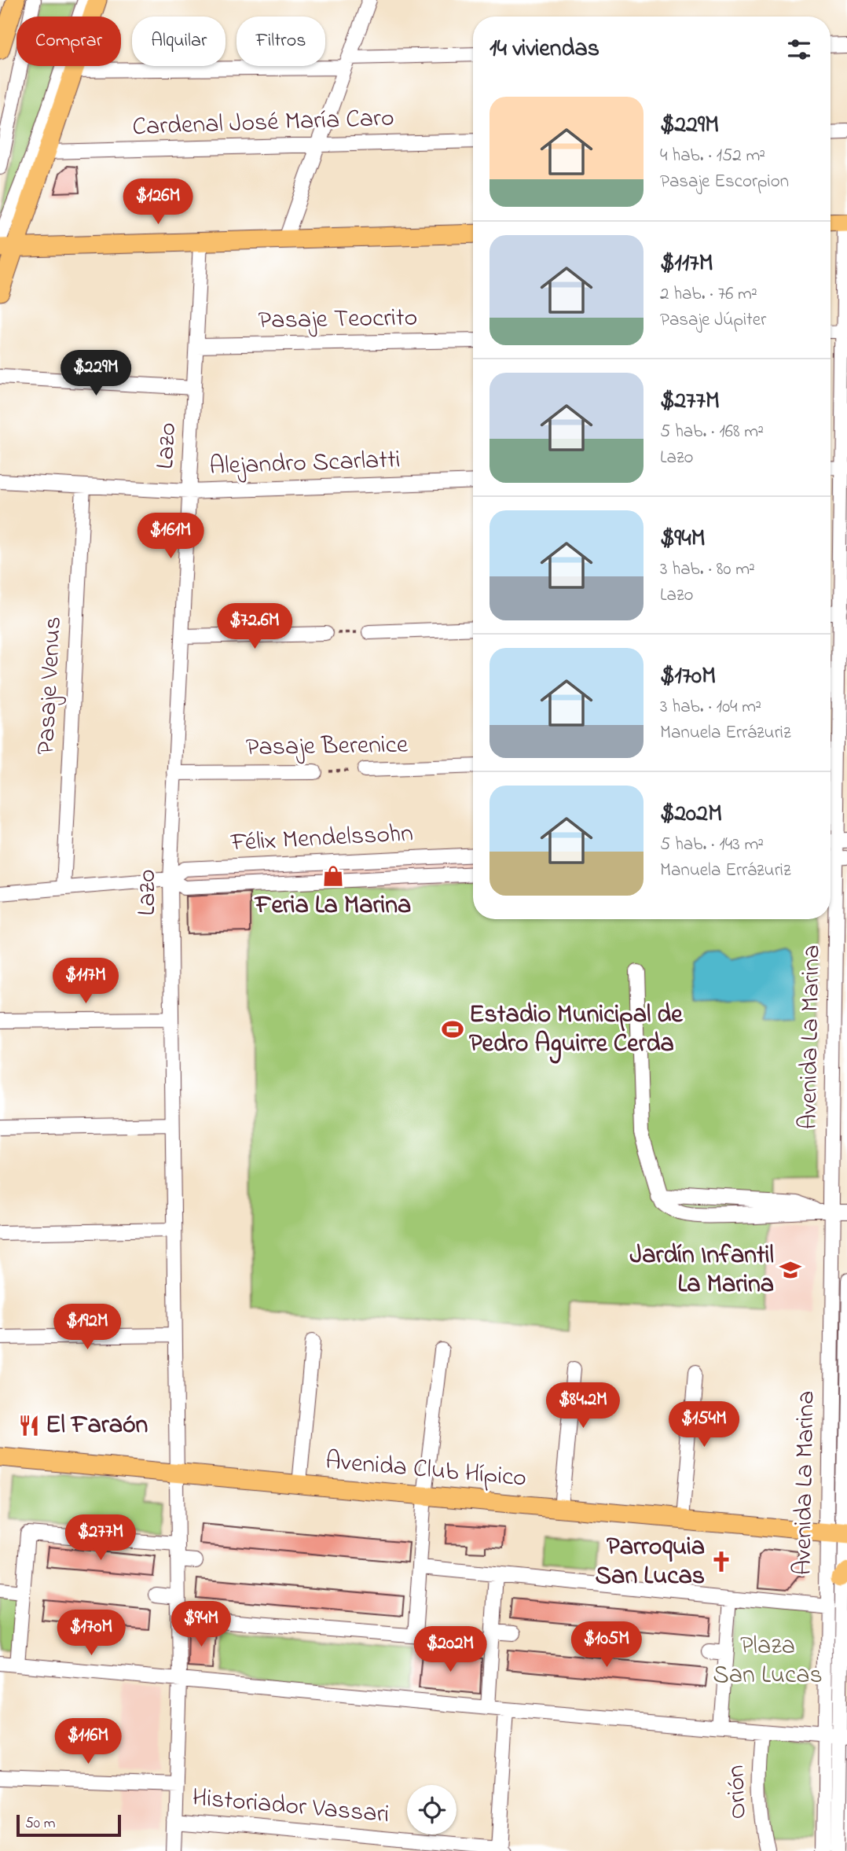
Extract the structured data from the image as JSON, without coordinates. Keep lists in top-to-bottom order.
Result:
{
  "streets": {
    "main road": ["Avenida Club Hípico"],
    "street": [
      "Cardenal José María Caro",
      "Pasaje Teocrito",
      "Lazo",
      "Alejandro Scarlatti",
      "Pasaje Venus",
      "Pasaje Berenice",
      "Félix Mendelssohn",
      "Avenida La Marina",
      "Orión",
      "Historiador Vassari"
    ]
  },
  "crossings": [
    ["Pasaje Teocrito", "Lazo"],
    ["Lazo", "Alejandro Scarlatti"],
    ["Lazo", "Pasaje Berenice"],
    ["Lazo", "Félix Mendelssohn"],
    ["Lazo", "Avenida Club Hípico"],
    ["Lazo", "Historiador Vassari"],
    ["Alejandro Scarlatti", "Pasaje Venus"],
    ["Pasaje Venus", "Félix Mendelssohn"],
    ["Avenida La Marina", "Avenida Club Hípico"]
  ],
  "parks": ["Plaza San Lucas"],
  "places": {
    "shop": ["Feria La Marina"],
    "sports": ["Estadio Municipal de Pedro Aguirre Cerda"],
    "school or university": ["Jardín Infantil La Marina"],
    "restaurant": ["El Faraón"],
    "church": ["Parroquia San Lucas"]
  },
  "scale_bar": "50 m",
  "page": {
    "chip": ["Comprar", "Alquilar", "Filtros"],
    "heading": "14 viviendas",
    "list": [
      {
        "name": "$229M",
        "note": "4 hab. · 152 m² · Pasaje Escorpion"
      },
      {
        "name": "$117M",
        "note": "2 hab. · 76 m² · Pasaje Júpiter"
      },
      {
        "name": "$277M",
        "note": "5 hab. · 168 m² · Lazo"
      },
      {
        "name": "$94M",
        "note": "3 hab. · 80 m² · Lazo"
      },
      {
        "name": "$170M",
        "note": "3 hab. · 104 m² · Manuela Errázuriz"
      },
      {
        "name": "$202M",
        "note": "5 hab. · 143 m² · Manuela Errázuriz"
      }
    ],
    "price": [
      "$126M",
      "$229M",
      "$161M",
      "$72.6M",
      "$117M",
      "$192M",
      "$84.2M",
      "$154M",
      "$277M",
      "$94M",
      "$170M",
      "$105M",
      "$202M",
      "$116M"
    ],
    "scale": "50 m"
  }
}
